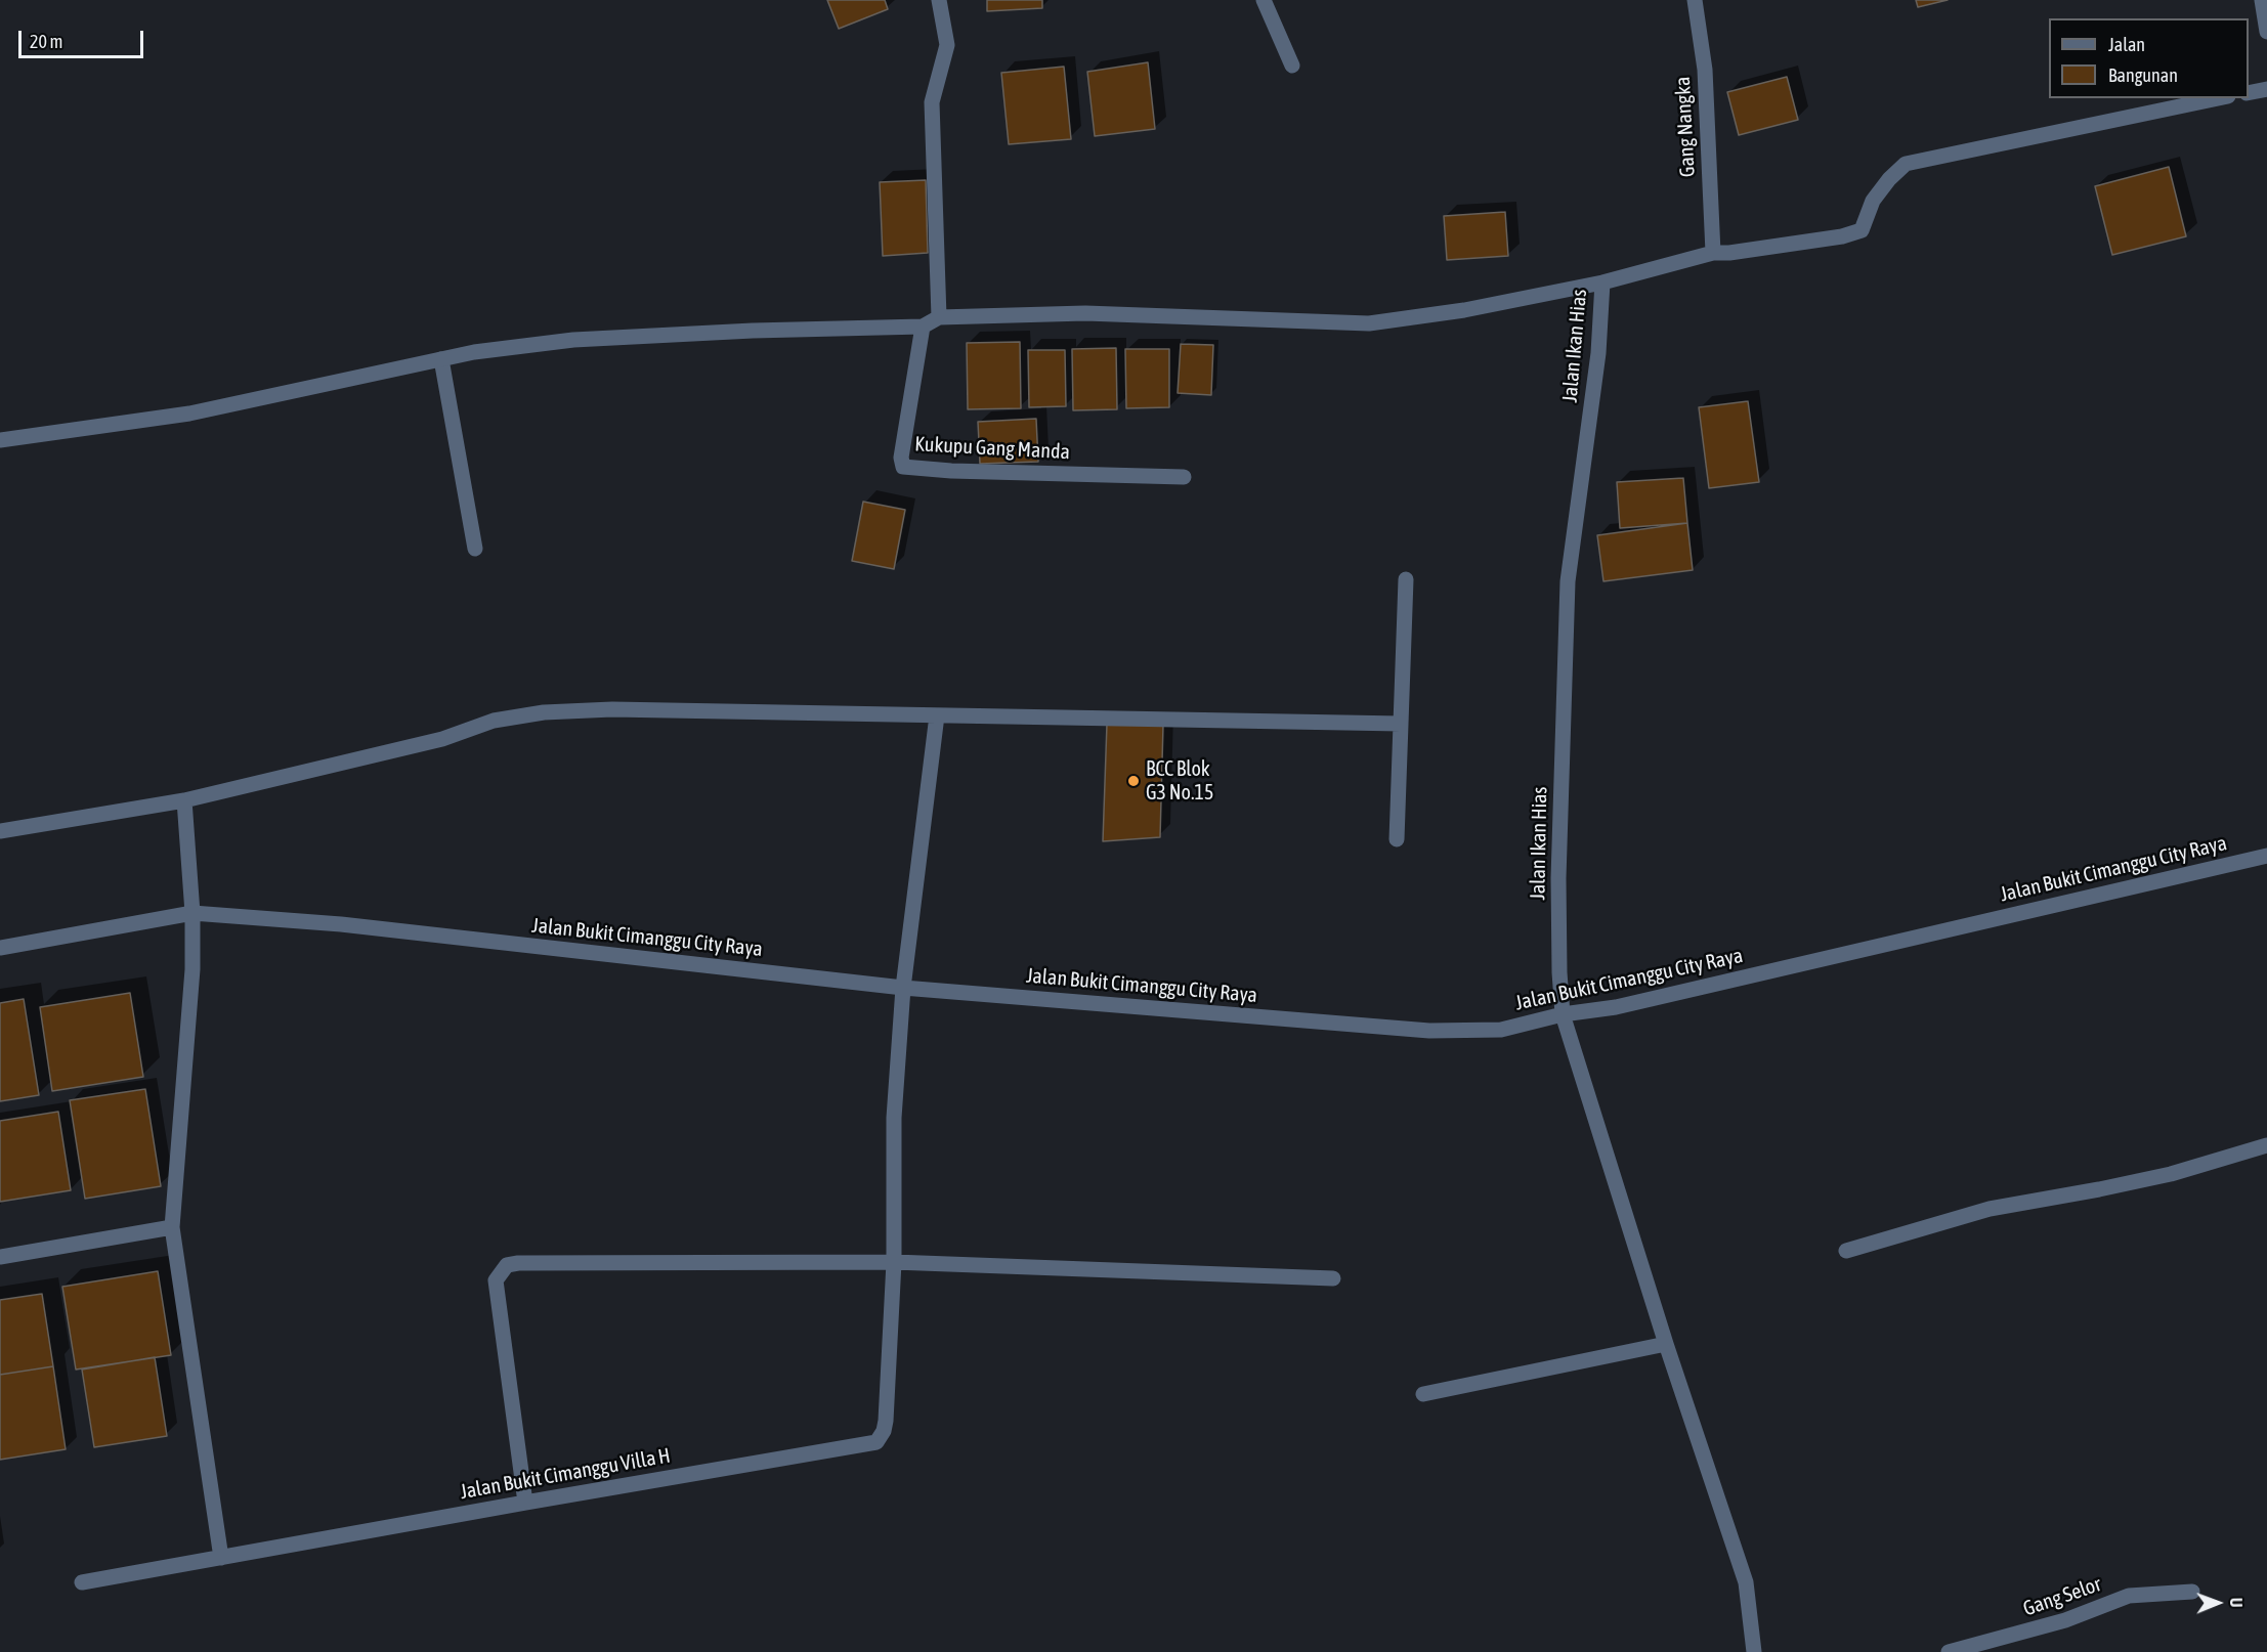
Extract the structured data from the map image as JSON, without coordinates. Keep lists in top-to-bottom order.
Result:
{
  "streets": {
    "street": [
      "Gang Nangka",
      "Jalan Ikan Hias",
      "Kukupu Gang Manda",
      "Jalan Bukit Cimanggu City Raya",
      "Jalan Bukit Cimanggu Villa H",
      "Gang Selor"
    ]
  },
  "crossings": [
    ["Gang Nangka", "Jalan Ikan Hias"],
    ["Jalan Ikan Hias", "Jalan Bukit Cimanggu City Raya"]
  ],
  "places": ["BCC Blok G3 No.15"],
  "legend": ["Jalan", "Bangunan"],
  "scale_bar": "20 m",
  "north": "right"
}
